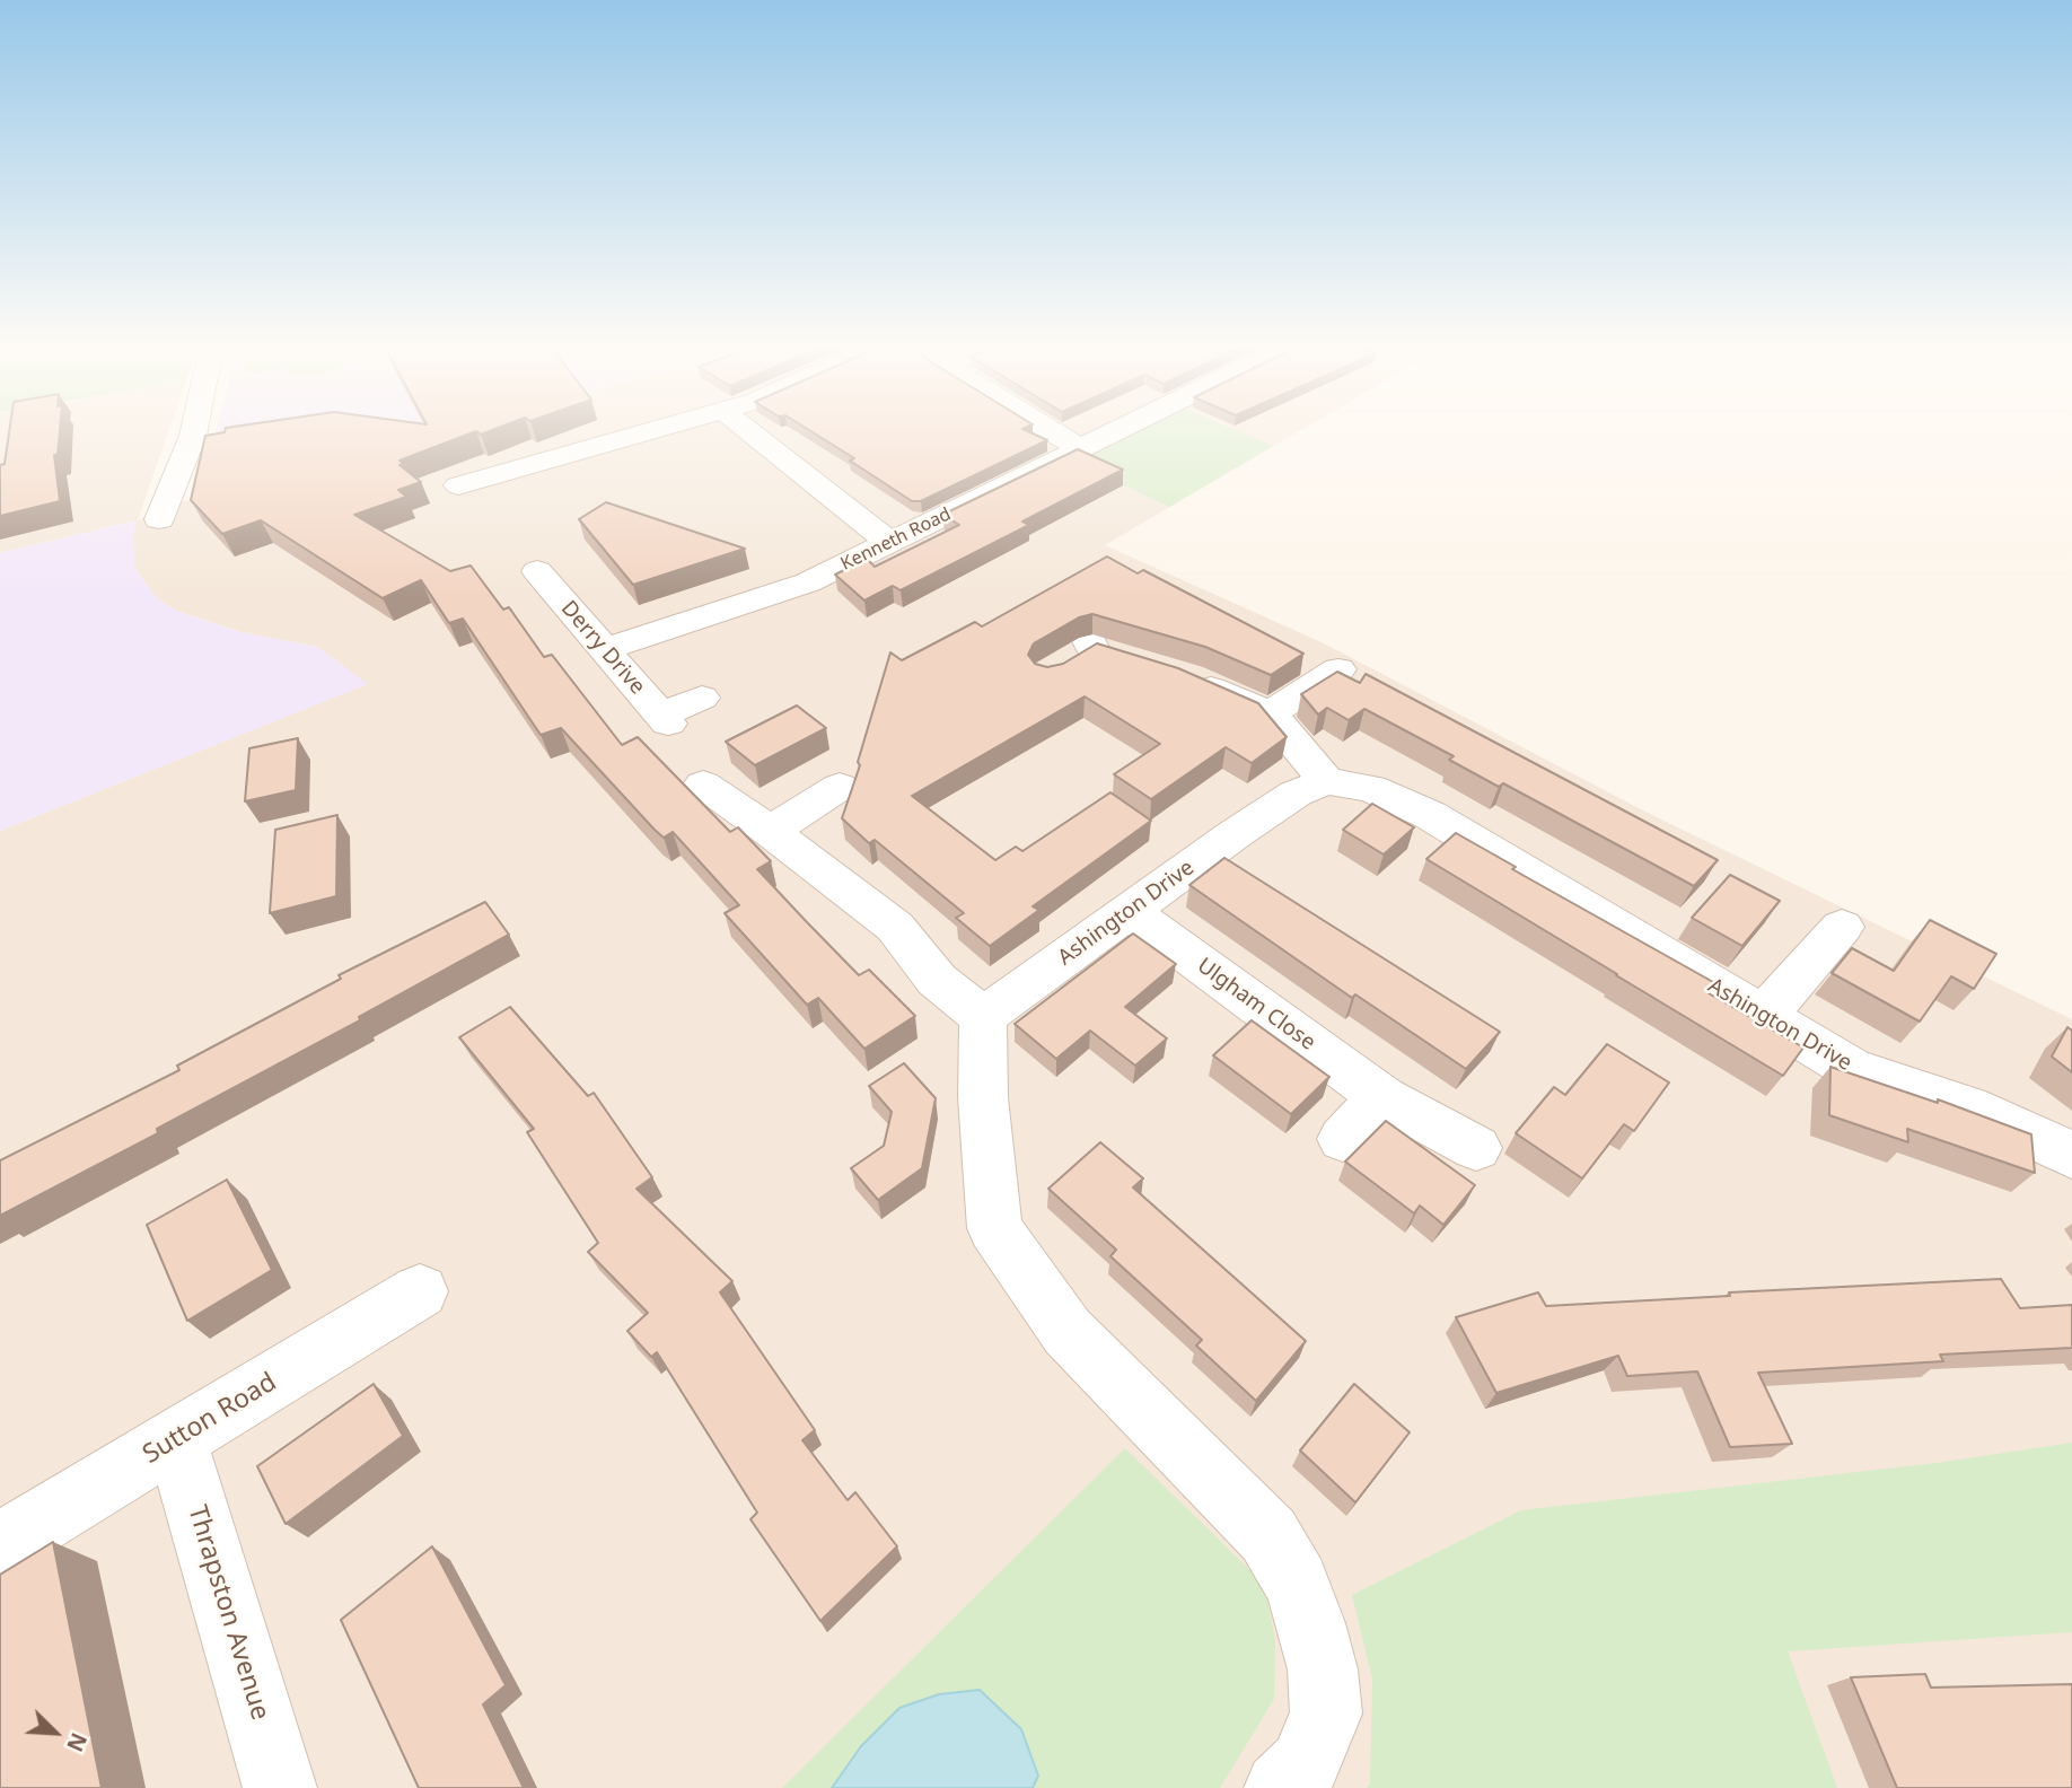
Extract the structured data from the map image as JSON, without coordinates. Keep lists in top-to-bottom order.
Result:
{
  "streets": {
    "street": [
      "Kenneth Road",
      "Derry Drive",
      "Ashington Drive",
      "Ulgham Close",
      "Sutton Road",
      "Thrapston Avenue"
    ]
  },
  "crossings": [
    ["Kenneth Road", "Derry Drive"],
    ["Ashington Drive", "Ulgham Close"],
    ["Sutton Road", "Thrapston Avenue"]
  ],
  "north": "bottom right"
}
